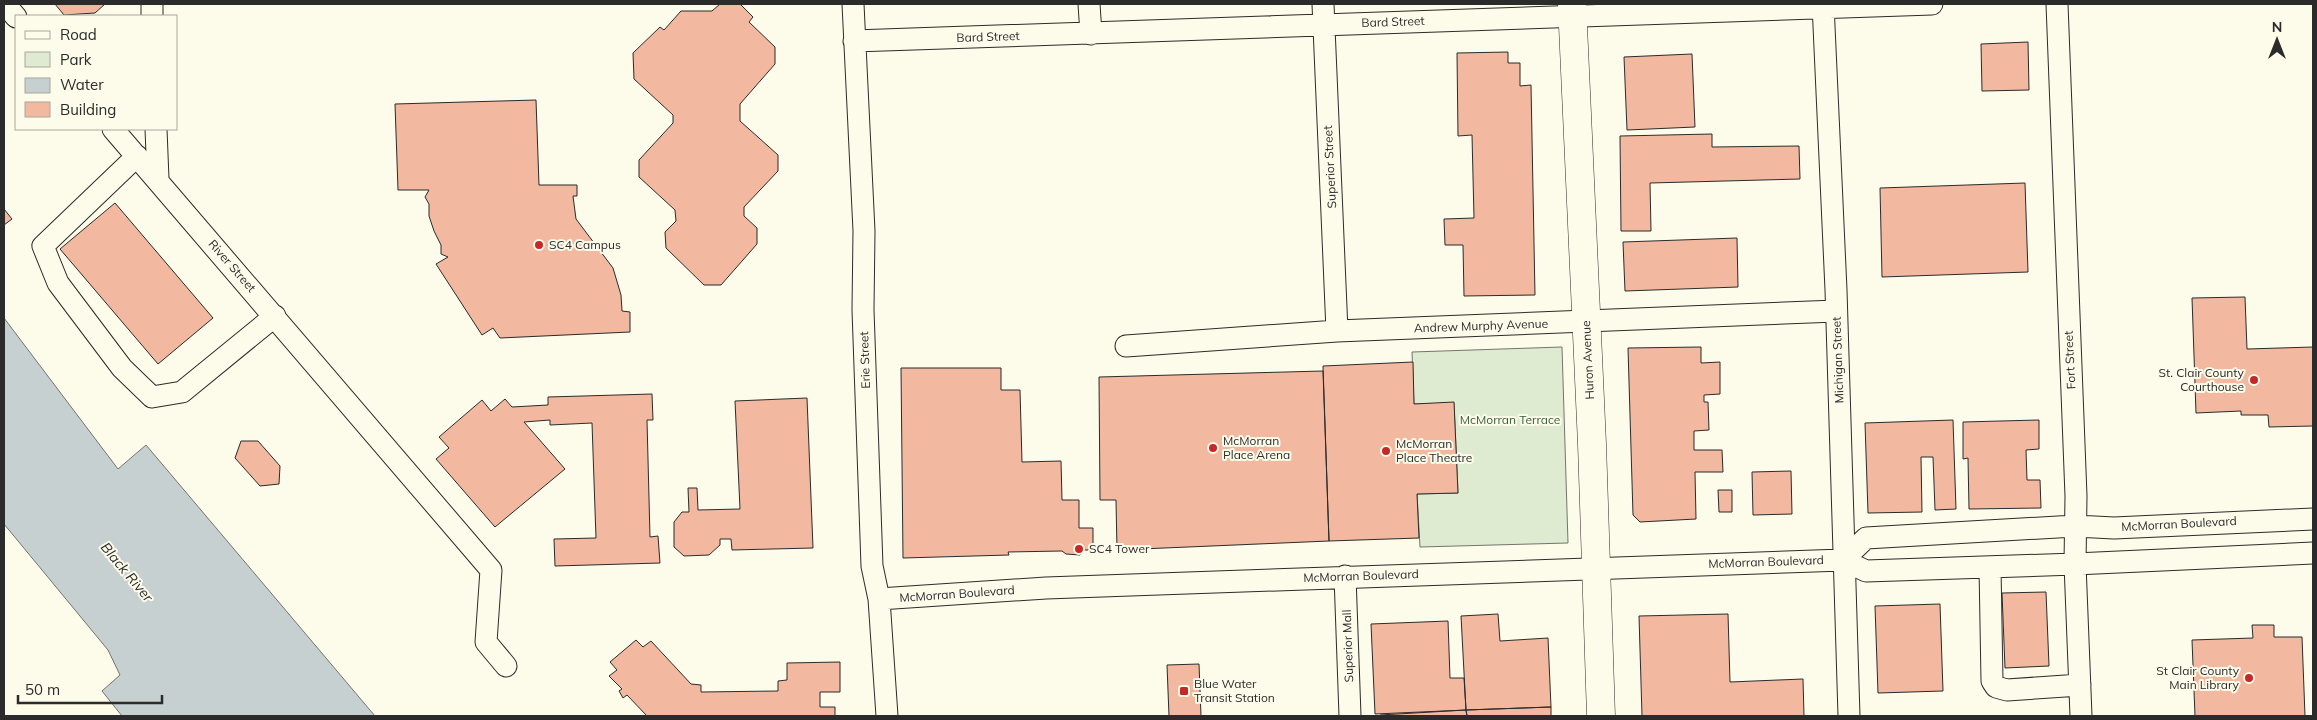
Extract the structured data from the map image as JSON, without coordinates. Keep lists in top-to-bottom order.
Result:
{
  "streets": {
    "main road": ["Huron Avenue"],
    "street": [
      "Bard Street",
      "Superior Street",
      "River Street",
      "Andrew Murphy Avenue",
      "Erie Street",
      "Michigan Street",
      "Fort Street",
      "McMorran Boulevard",
      "Superior Mall"
    ]
  },
  "crossings": [
    ["Bard Street", "Superior Street"],
    ["Bard Street", "Erie Street"],
    ["Bard Street", "Huron Avenue"],
    ["Bard Street", "Michigan Street"],
    ["Superior Street", "Andrew Murphy Avenue"],
    ["Andrew Murphy Avenue", "Huron Avenue"],
    ["Andrew Murphy Avenue", "Michigan Street"],
    ["Erie Street", "McMorran Boulevard"],
    ["Huron Avenue", "McMorran Boulevard"],
    ["Michigan Street", "McMorran Boulevard"],
    ["Fort Street", "McMorran Boulevard"],
    ["McMorran Boulevard", "Superior Mall"]
  ],
  "water": ["Black River"],
  "parks": ["McMorran Terrace"],
  "places": {
    "other": [
      "SC4 Campus",
      "St. Clair County Courthouse",
      "McMorran Place Arena",
      "McMorran Place Theatre",
      "SC4 Tower",
      "St Clair County Main Library"
    ],
    "transit": ["Blue Water Transit Station"]
  },
  "legend": [
    "Road",
    "Park",
    "Water",
    "Building"
  ],
  "scale_bar": "50 m",
  "north": "top"
}
